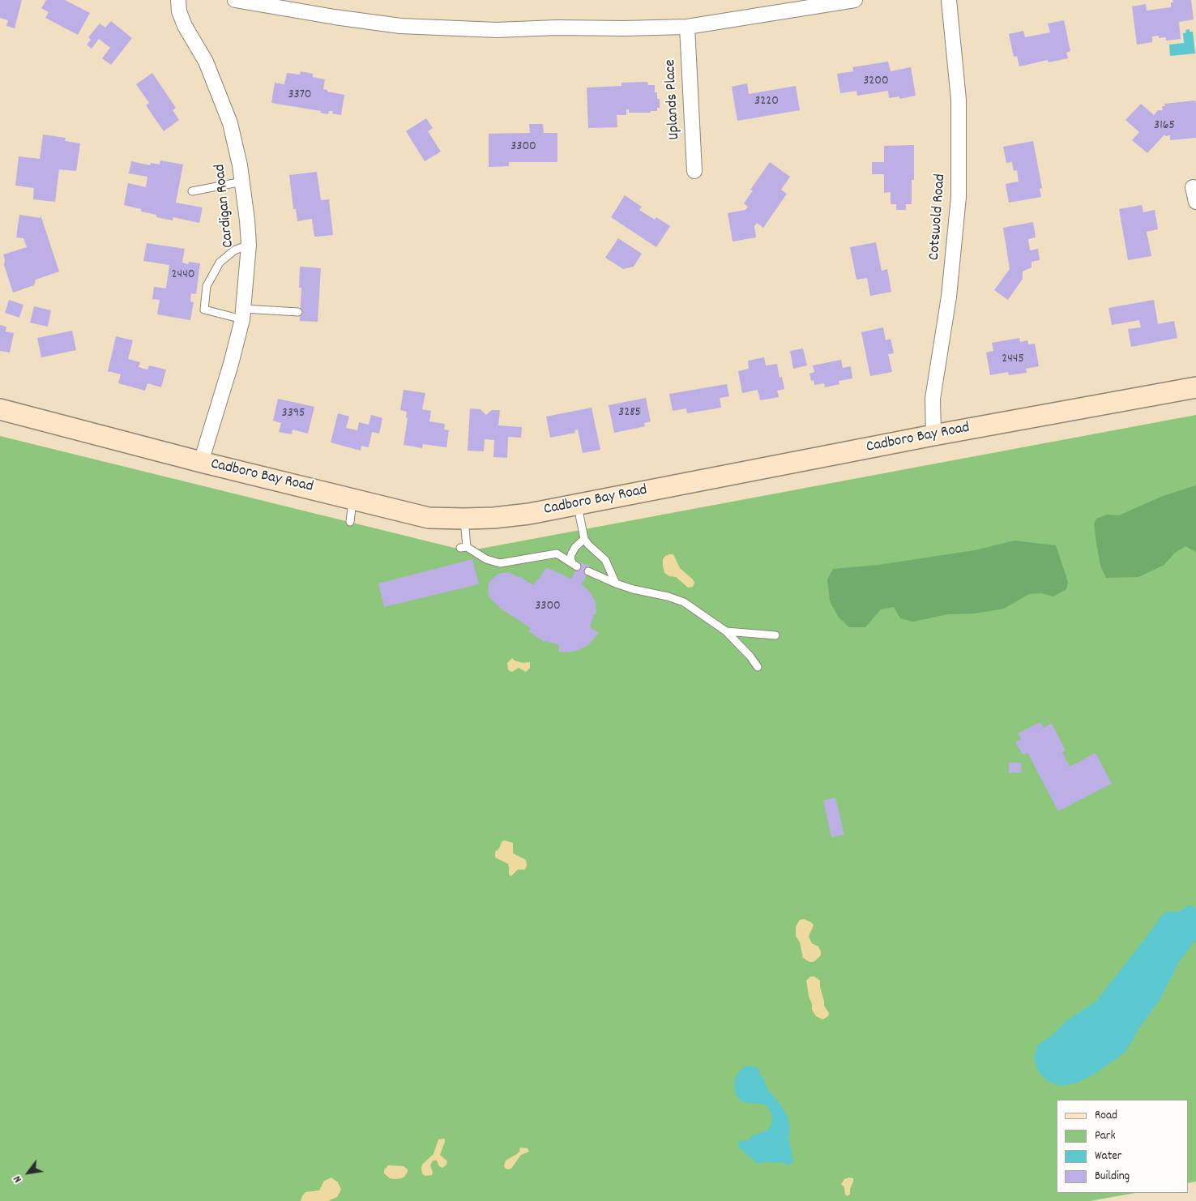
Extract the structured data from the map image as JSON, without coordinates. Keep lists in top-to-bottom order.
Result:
{
  "streets": {
    "main road": ["Cadboro Bay Road"],
    "street": ["Uplands Place", "Cardigan Road", "Cotswold Road"]
  },
  "crossings": [
    ["Cardigan Road", "Cadboro Bay Road"],
    ["Cotswold Road", "Cadboro Bay Road"]
  ],
  "house_numbers": [
    "3200",
    "3370",
    "3220",
    "3165",
    "3300",
    "2440",
    "2445",
    "3285",
    "3395",
    "3300"
  ],
  "legend": [
    "Road",
    "Park",
    "Water",
    "Building"
  ],
  "north": "bottom left"
}
